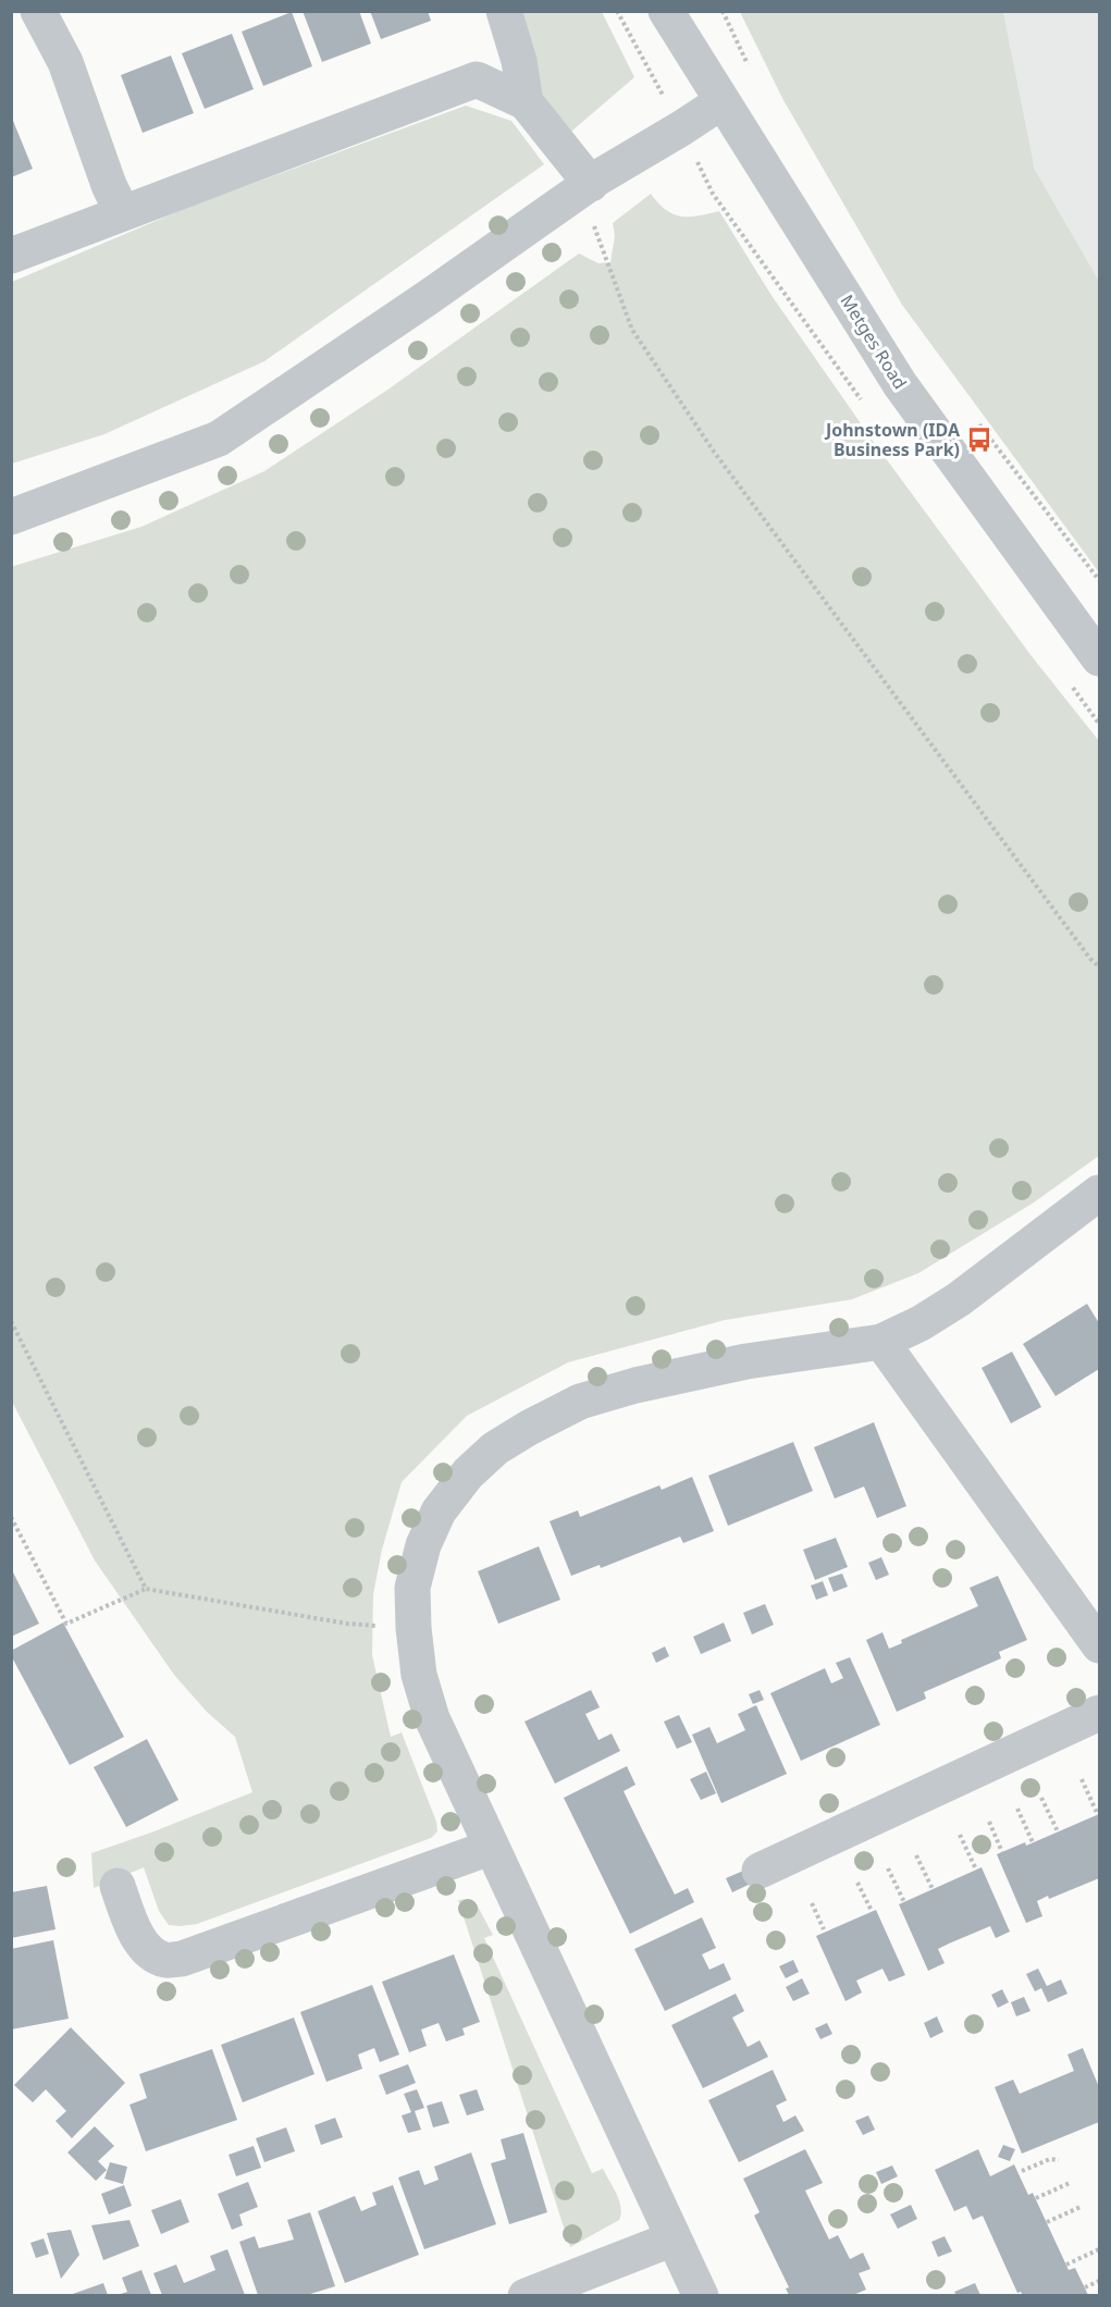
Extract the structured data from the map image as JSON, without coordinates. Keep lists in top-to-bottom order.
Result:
{
  "streets": {
    "street": ["Metges Road"]
  },
  "places": {
    "bus stop": ["Johnstown (IDA Business Park)"]
  }
}
